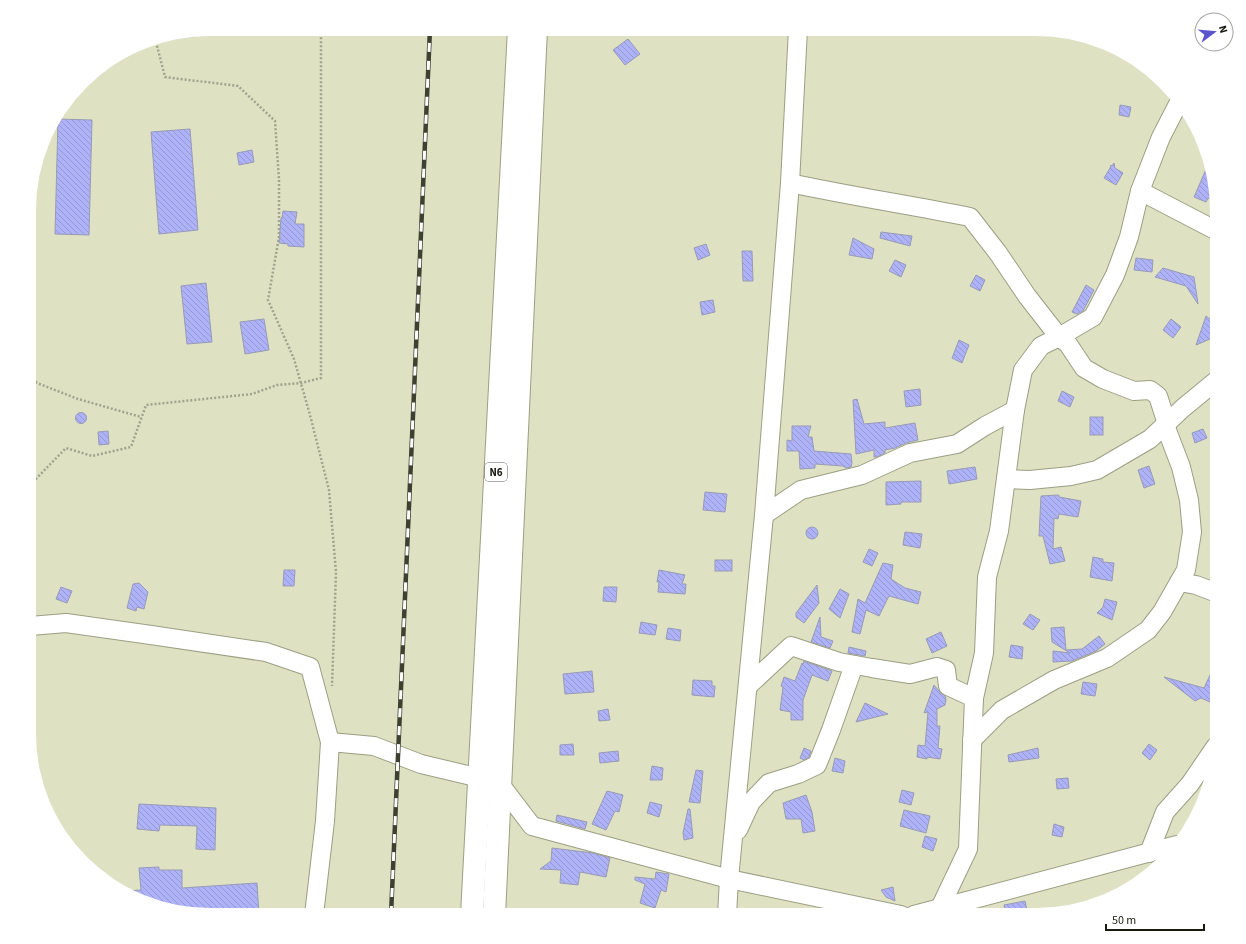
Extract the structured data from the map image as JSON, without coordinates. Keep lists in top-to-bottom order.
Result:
{
  "streets": {
    "highway": ["N6"]
  },
  "scale_bar": "50 m",
  "north": "right"
}
